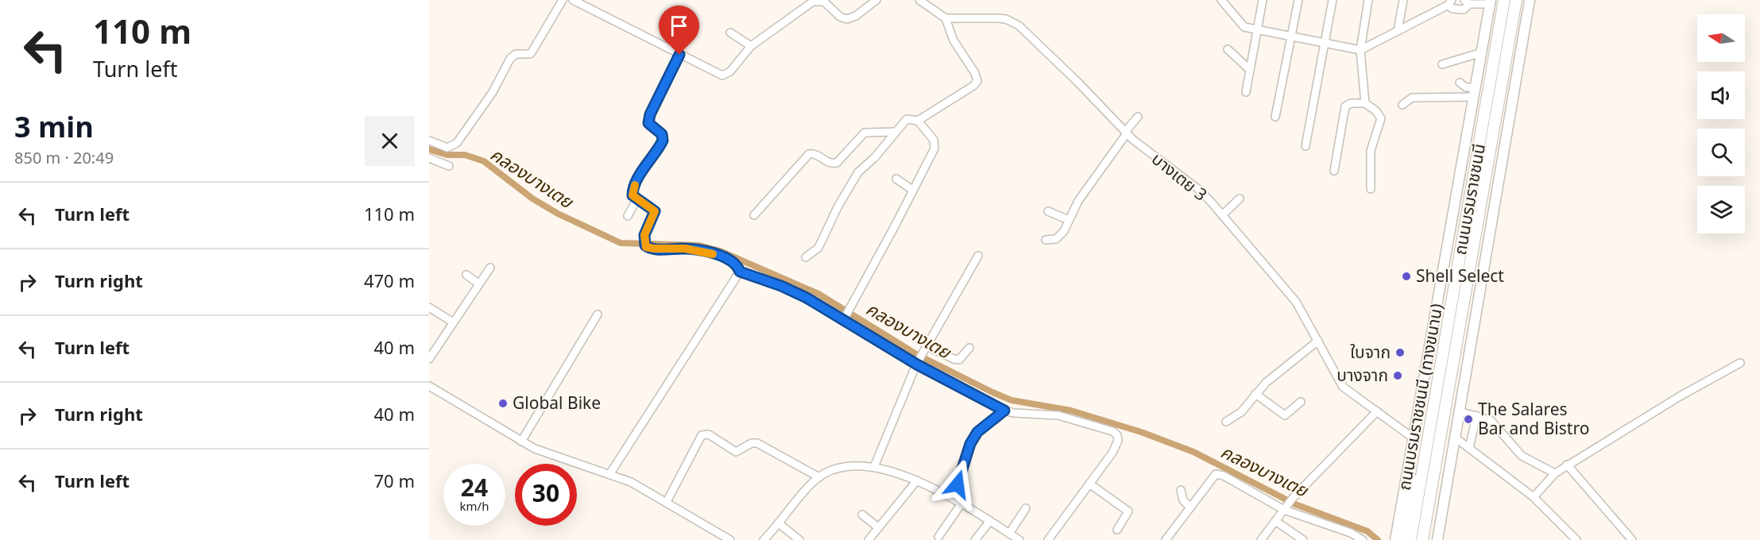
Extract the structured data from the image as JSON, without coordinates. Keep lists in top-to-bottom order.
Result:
{
  "streets": {
    "highway": ["ถนนบรมราชชนนี"],
    "main road": ["ถนนบรมราชชนนี (ทางขนาน)"],
    "street": ["บางเตย 3"]
  },
  "crossings": [
    ["บางเตย 3", "ถนนบรมราชชนนี (ทางขนาน)"]
  ],
  "water": ["คลองบางเตย"],
  "places": [
    "Shell Select",
    "ใบจาก",
    "บางจาก",
    "Global Bike",
    "The Salares Bar and Bistro"
  ],
  "north": "left",
  "page": {
    "turn": ["110 m", "Turn left"],
    "heading": ["3 min", "850 m · 20:49"],
    "list": [
      {
        "name": "Turn left",
        "value": "110 m"
      },
      {
        "name": "Turn right",
        "value": "470 m"
      },
      {
        "name": "Turn left",
        "value": "40 m"
      },
      {
        "name": "Turn right",
        "value": "40 m"
      },
      {
        "name": "Turn left",
        "value": "70 m"
      }
    ],
    "speed": "24 km/h",
    "limit": "30"
  }
}
